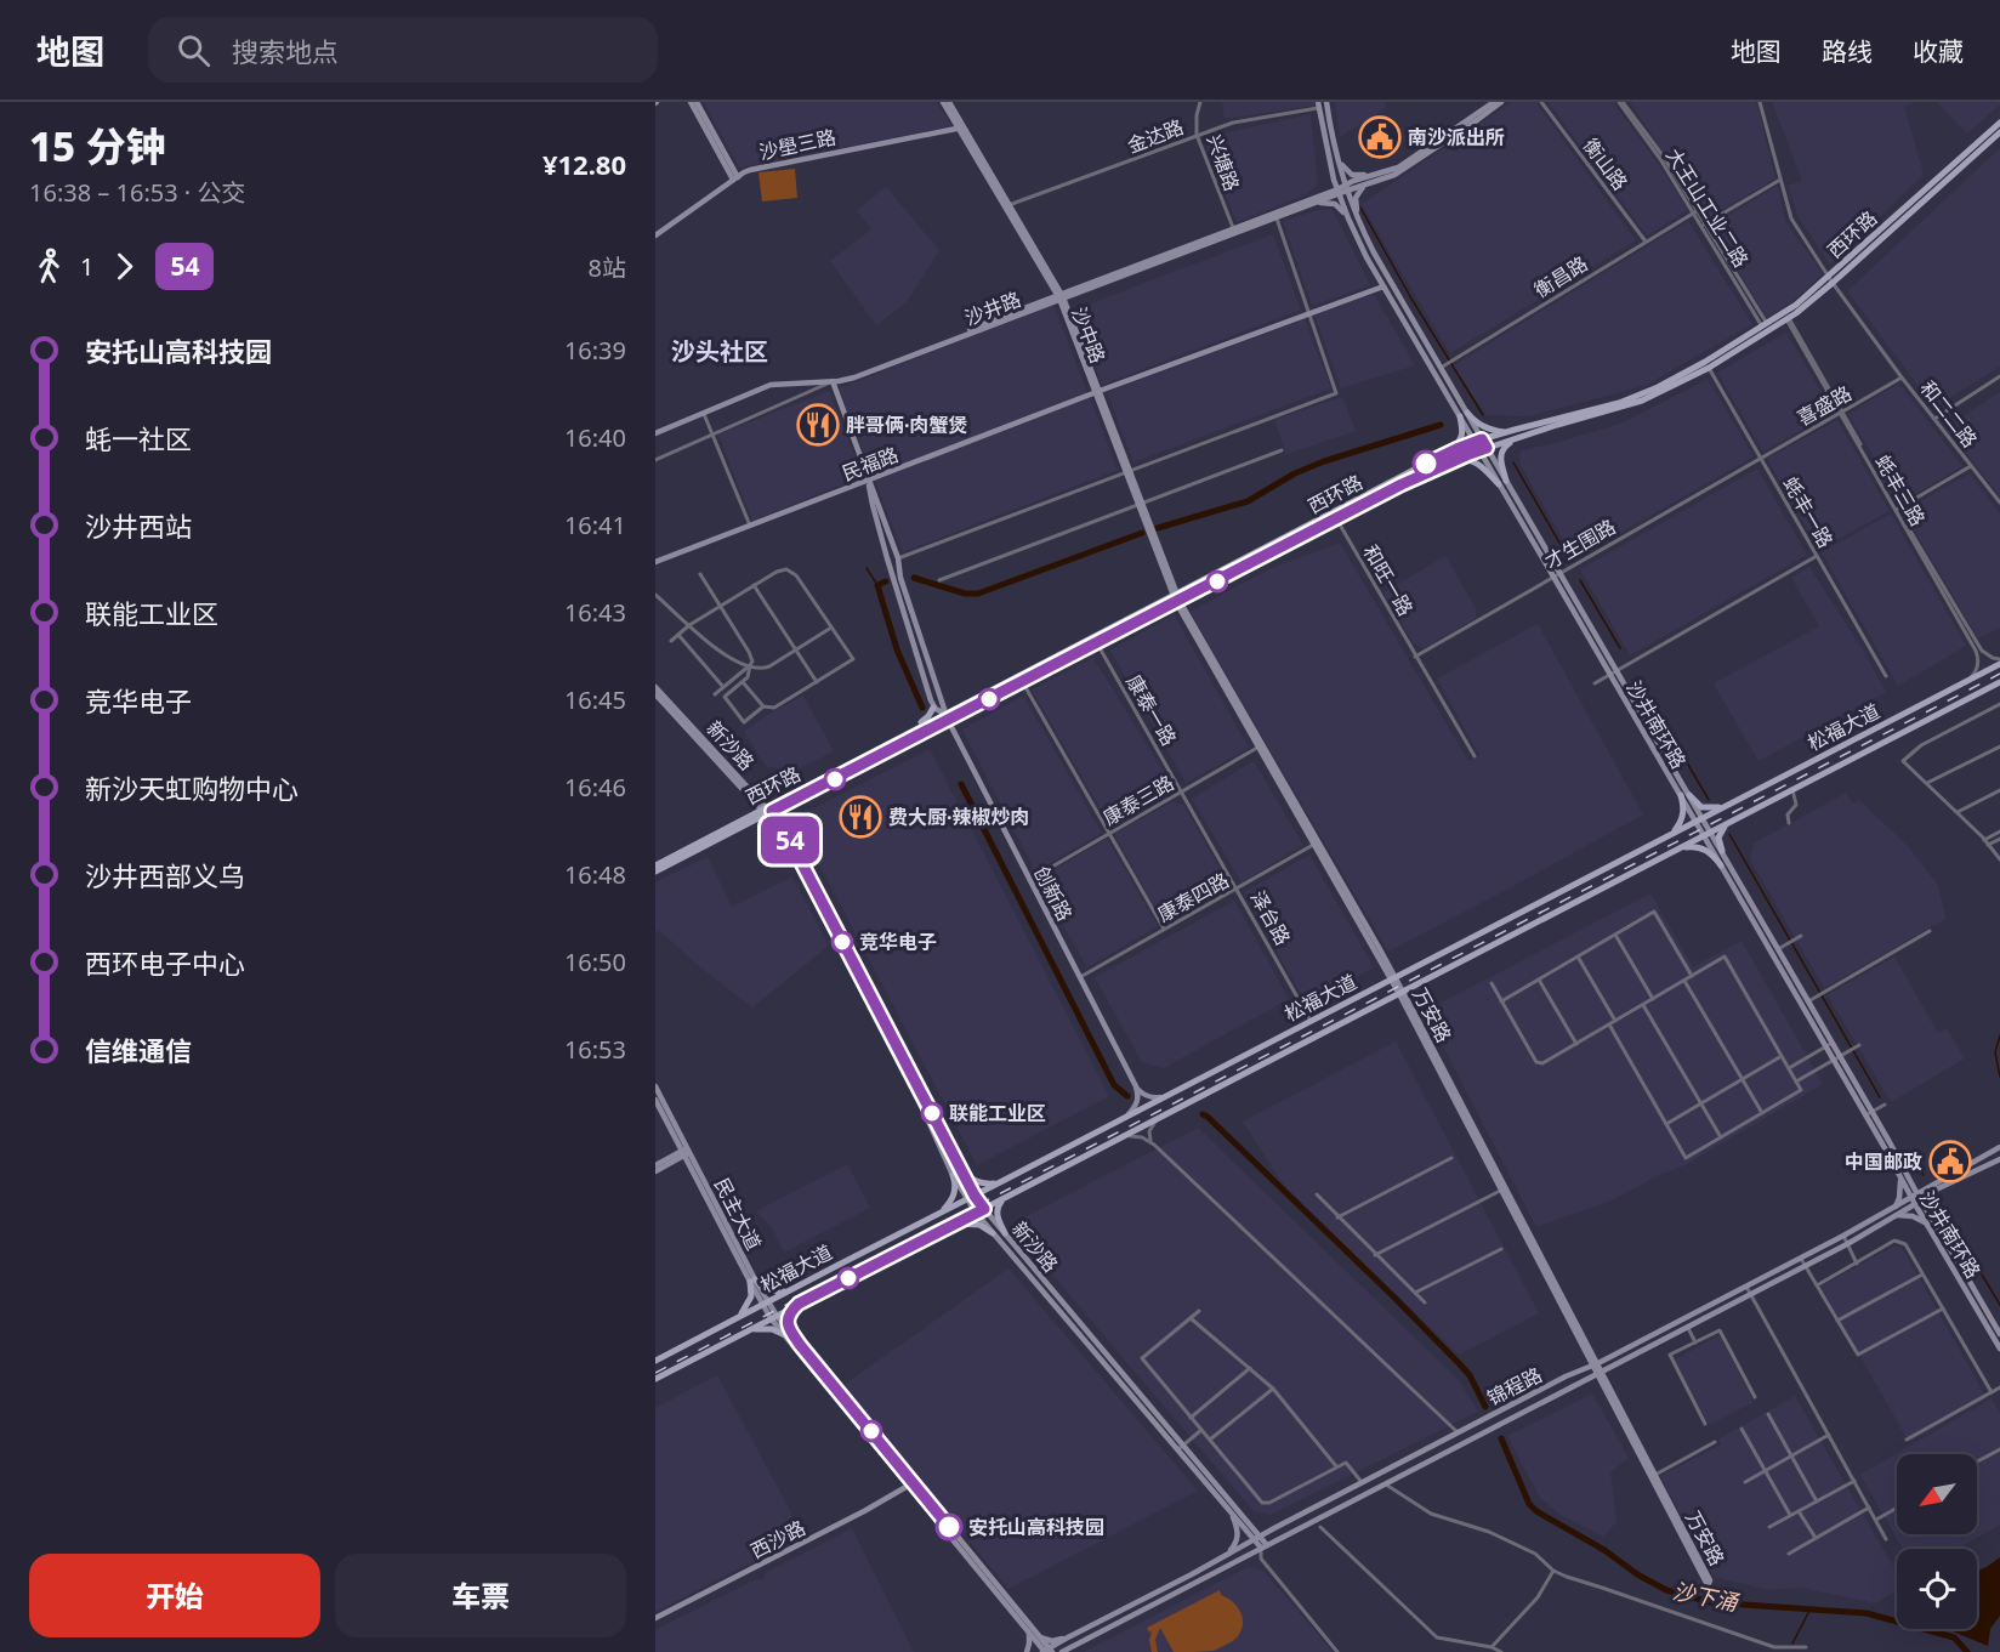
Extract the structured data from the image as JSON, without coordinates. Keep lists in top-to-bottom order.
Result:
{
  "streets": {
    "main road": [
      "沙壆三路",
      "西环路",
      "沙井路",
      "沙中路",
      "民福路",
      "沙井南环路",
      "松福大道",
      "新沙路",
      "创新路",
      "万安路",
      "民主大道",
      "锦程路",
      "西沙路"
    ],
    "street": [
      "金达路",
      "兴塘路",
      "衡山路",
      "大王山工业二路",
      "衡昌路",
      "喜盛路",
      "和二二路",
      "蚝丰三路",
      "蚝丰一路",
      "才生围路",
      "和旺一路",
      "康泰一路",
      "康泰三路",
      "康泰四路",
      "泽台路"
    ]
  },
  "crossings": [
    ["金达路", "兴塘路"],
    ["金达路", "沙中路"],
    ["金达路", "沙井南环路"],
    ["沙壆三路", "沙中路"],
    ["兴塘路", "沙井路"],
    ["衡山路", "衡昌路"],
    ["大王山工业二路", "西环路"],
    ["大王山工业二路", "衡昌路"],
    ["西环路", "沙中路"],
    ["西环路", "和二二路"],
    ["西环路", "蚝丰三路"],
    ["西环路", "蚝丰一路"],
    ["西环路", "和旺一路"],
    ["西环路", "康泰一路"],
    ["西环路", "沙井南环路"],
    ["西环路", "新沙路"],
    ["西环路", "创新路"],
    ["西环路", "万安路"],
    ["衡昌路", "沙井南环路"],
    ["沙井路", "沙中路"],
    ["沙井路", "沙井南环路"],
    ["沙井路", "创新路"],
    ["沙中路", "民福路"],
    ["沙中路", "万安路"],
    ["喜盛路", "和二二路"],
    ["喜盛路", "蚝丰三路"],
    ["喜盛路", "蚝丰一路"],
    ["喜盛路", "才生围路"],
    ["民福路", "沙井南环路"],
    ["民福路", "创新路"],
    ["蚝丰三路", "松福大道"],
    ["蚝丰一路", "才生围路"],
    ["才生围路", "和旺一路"],
    ["才生围路", "沙井南环路"],
    ["康泰一路", "康泰三路"],
    ["康泰一路", "泽台路"],
    ["沙井南环路", "松福大道"],
    ["沙井南环路", "锦程路"],
    ["松福大道", "新沙路"],
    ["松福大道", "泽台路"],
    ["松福大道", "万安路"],
    ["松福大道", "民主大道"],
    ["新沙路", "锦程路"],
    ["康泰三路", "创新路"],
    ["康泰三路", "泽台路"],
    ["康泰三路", "万安路"],
    ["创新路", "康泰四路"],
    ["康泰四路", "泽台路"],
    ["康泰四路", "万安路"],
    ["万安路", "锦程路"],
    ["民主大道", "锦程路"],
    ["民主大道", "西沙路"]
  ],
  "districts": ["沙头社区"],
  "water": ["沙下涌"],
  "places": {
    "public building": ["南沙派出所", "中国邮政"],
    "restaurant": ["胖哥俩·肉蟹煲", "费大厨·辣椒炒肉"],
    "other": ["竞华电子", "联能工业区", "安托山高科技园"]
  },
  "lines": ["bus line 54"],
  "north": "bottom left",
  "page": {
    "header": "地图",
    "search": "搜索地点",
    "nav": ["地图", "路线", "收藏"],
    "heading": ["15 分钟", "16:38 – 16:53 · 公交", "¥12.80"],
    "on_map": "54",
    "legs": ["1", "54", "8站"],
    "list": [
      {
        "name": "安托山高科技园",
        "value": "16:39"
      },
      {
        "name": "蚝一社区",
        "value": "16:40"
      },
      {
        "name": "沙井西站",
        "value": "16:41"
      },
      {
        "name": "联能工业区",
        "value": "16:43"
      },
      {
        "name": "竞华电子",
        "value": "16:45"
      },
      {
        "name": "新沙天虹购物中心",
        "value": "16:46"
      },
      {
        "name": "沙井西部义乌",
        "value": "16:48"
      },
      {
        "name": "西环电子中心",
        "value": "16:50"
      },
      {
        "name": "信维通信",
        "value": "16:53"
      }
    ],
    "buttons": ["开始", "车票"]
  }
}
